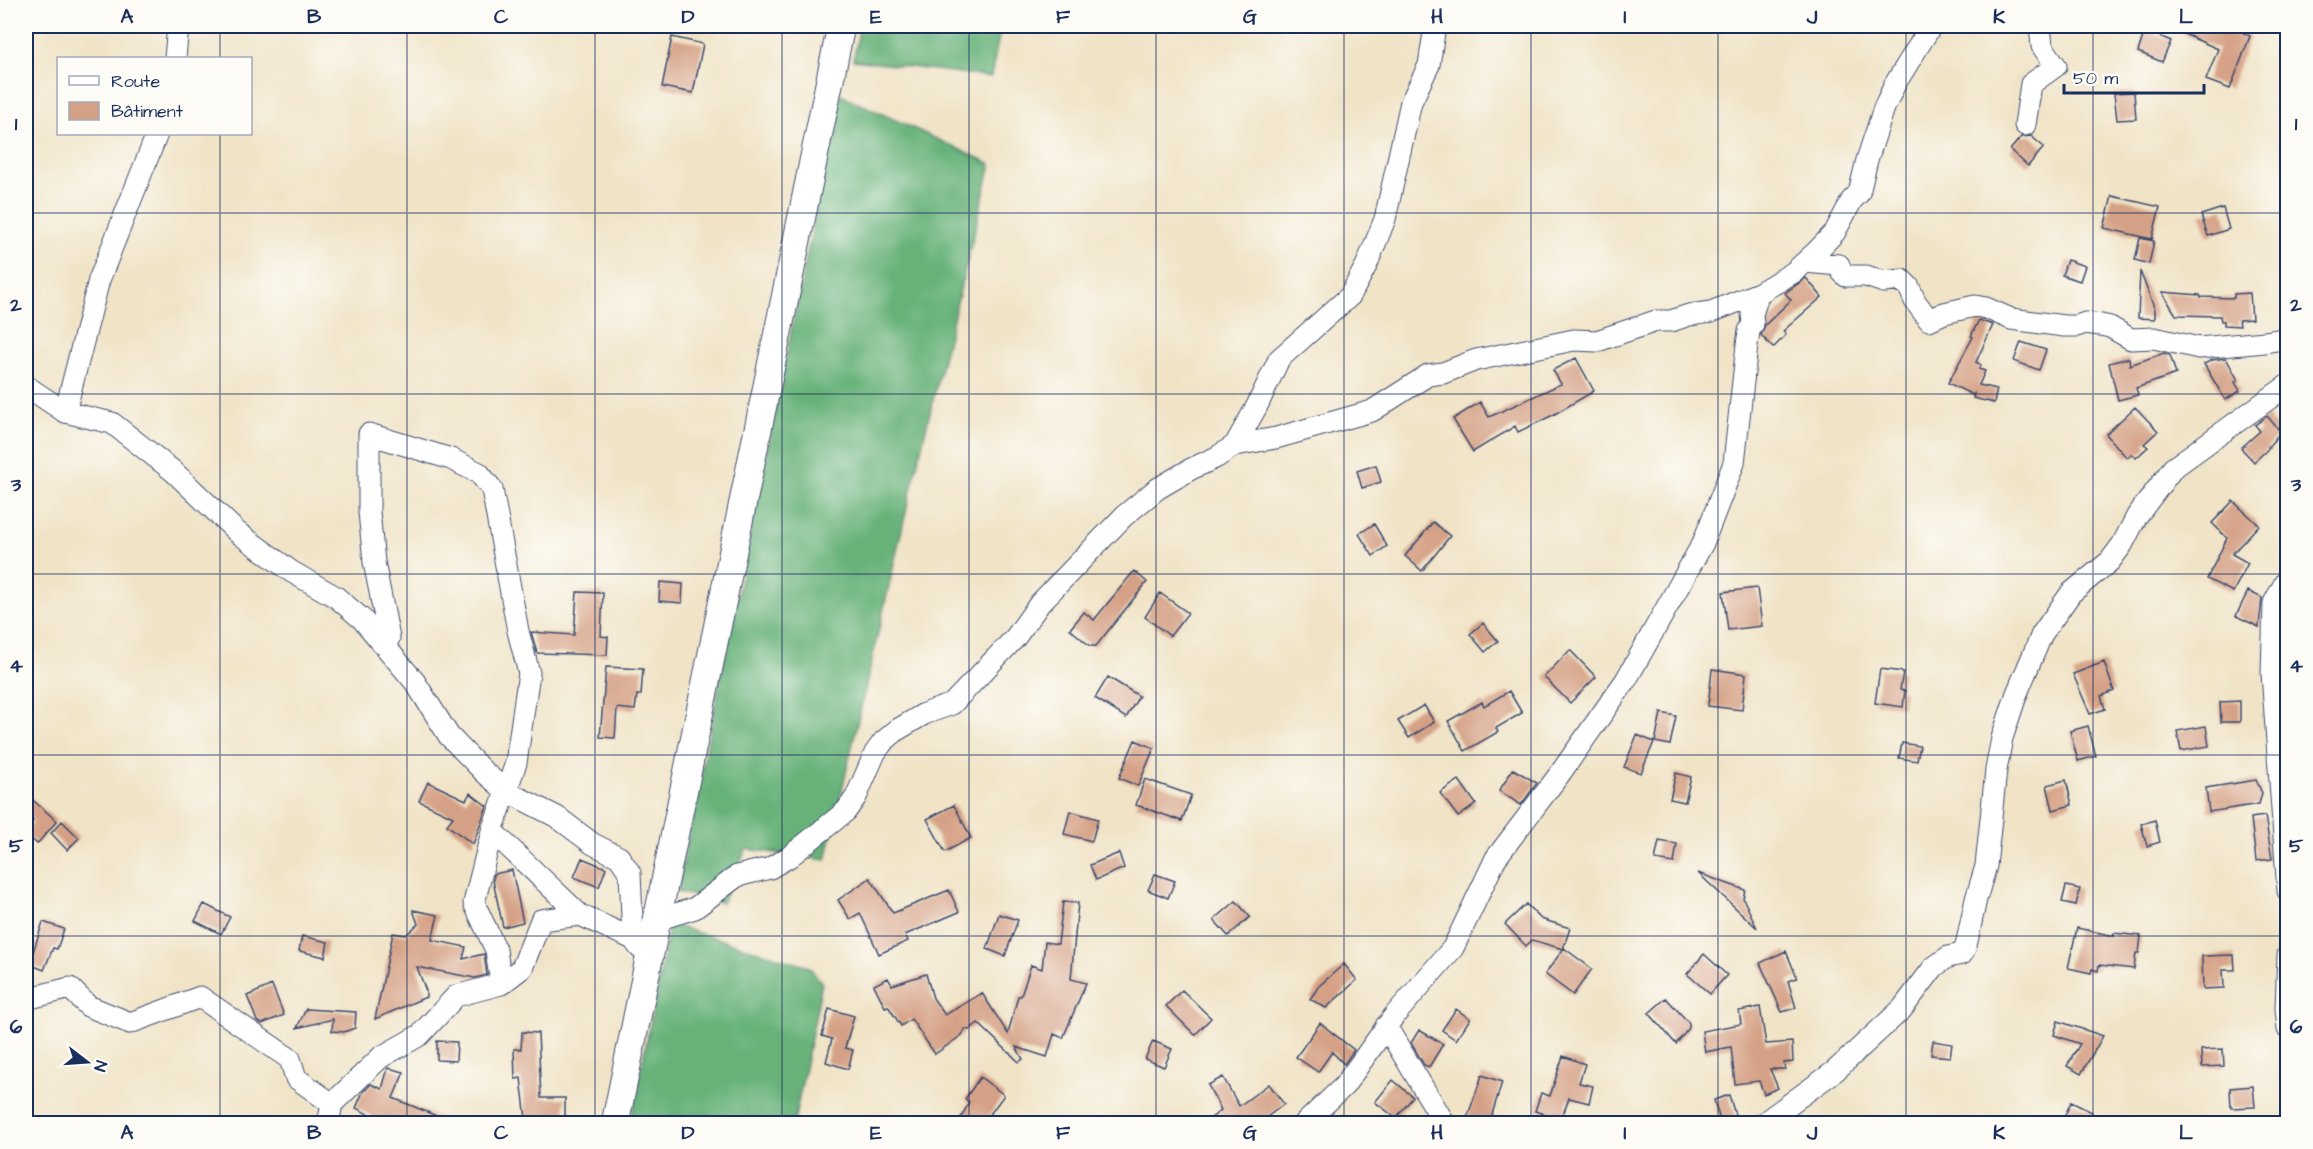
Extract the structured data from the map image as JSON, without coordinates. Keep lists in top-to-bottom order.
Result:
{
  "legend": ["Route", "Bâtiment"],
  "scale_bar": "50 m",
  "north": "right",
  "grid": {
    "columns": [
      "A",
      "B",
      "C",
      "D",
      "E",
      "F",
      "G",
      "H",
      "I",
      "J",
      "K",
      "L"
    ],
    "rows": [
      "1",
      "2",
      "3",
      "4",
      "5",
      "6"
    ]
  }
}
